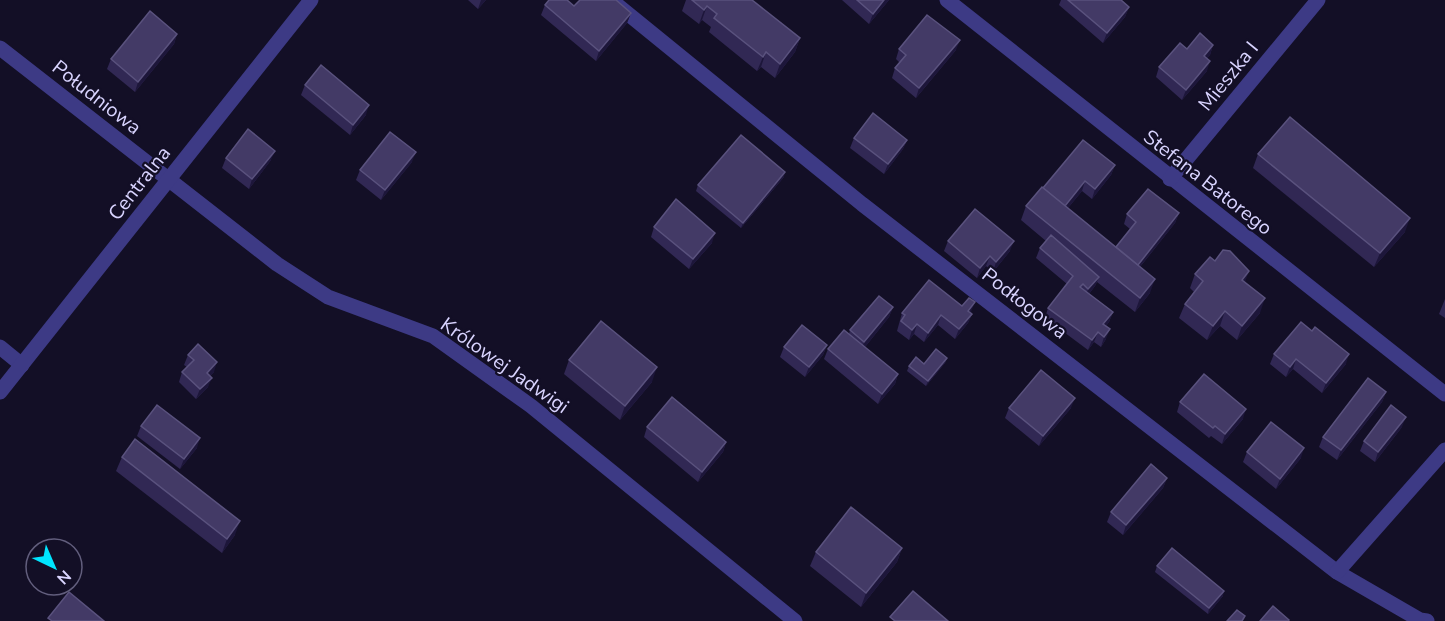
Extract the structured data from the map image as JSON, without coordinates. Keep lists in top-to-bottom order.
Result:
{
  "streets": {
    "street": [
      "Mieszka I",
      "Południowa",
      "Stefana Batorego",
      "Centralna",
      "Podłogowa",
      "Królowej Jadwigi"
    ]
  },
  "crossings": [
    ["Mieszka I", "Stefana Batorego"],
    ["Południowa", "Centralna"],
    ["Południowa", "Królowej Jadwigi"],
    ["Centralna", "Królowej Jadwigi"]
  ],
  "north": "bottom right"
}
